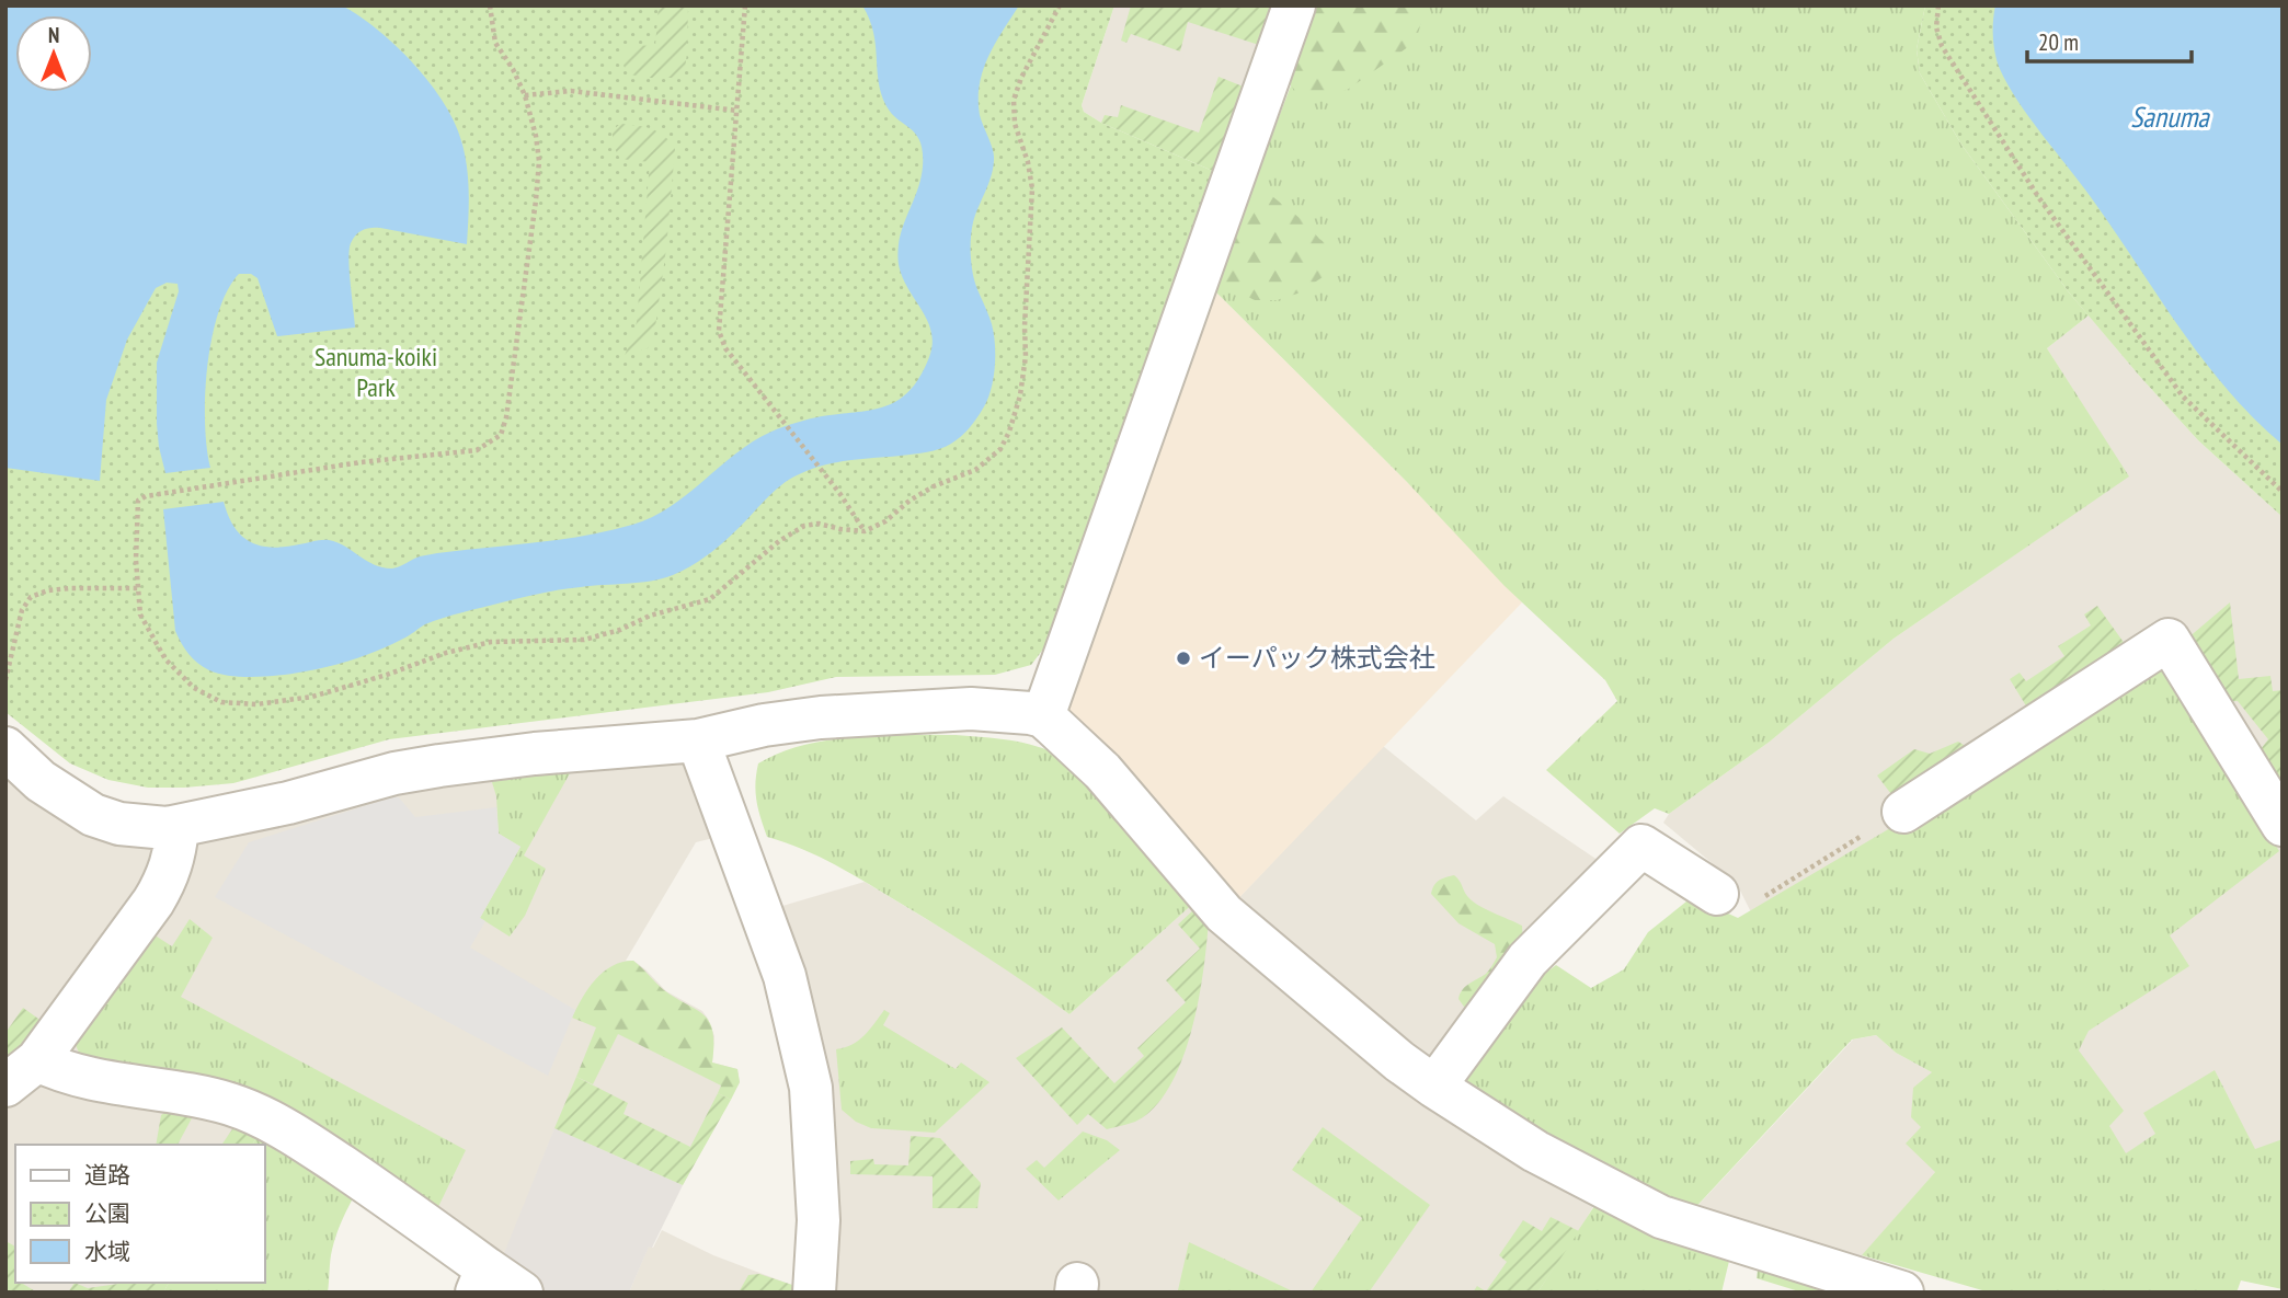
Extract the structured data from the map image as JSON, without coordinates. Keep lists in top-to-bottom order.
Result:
{
  "water": ["Sanuma"],
  "parks": ["Sanuma-koiki Park"],
  "places": ["イーパック株式会社"],
  "legend": ["道路", "公園", "水域"],
  "scale_bar": "20 m",
  "north": "top"
}
